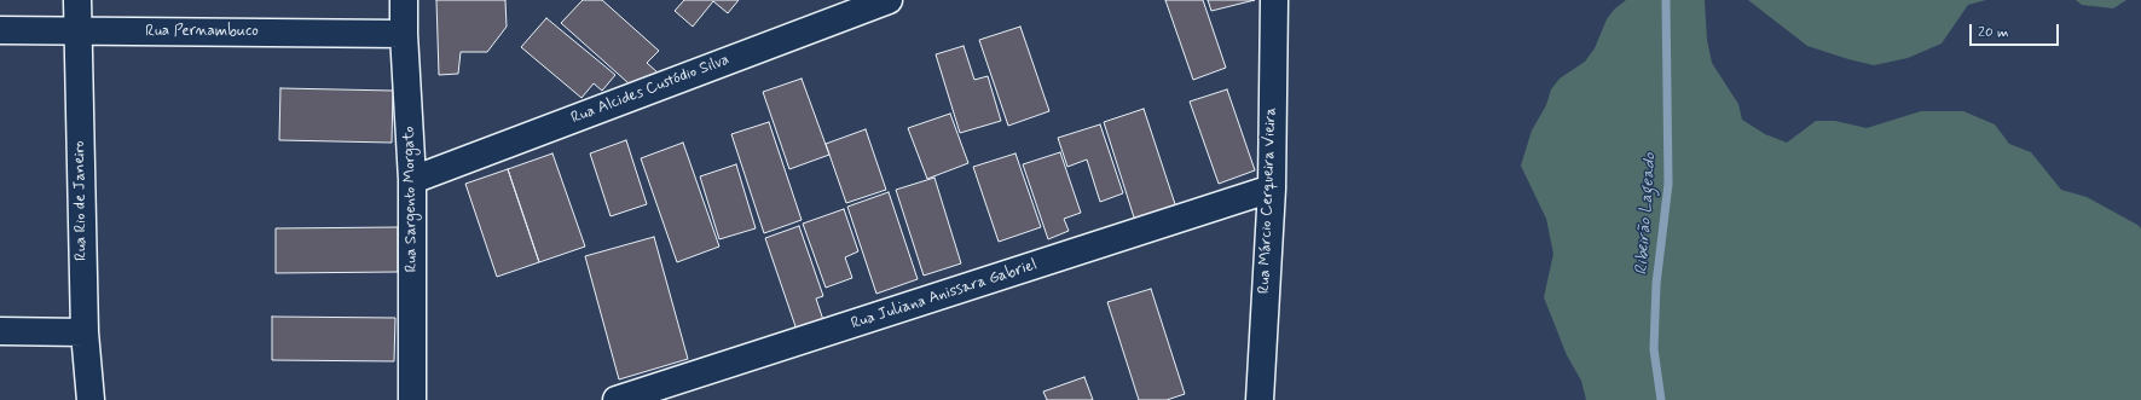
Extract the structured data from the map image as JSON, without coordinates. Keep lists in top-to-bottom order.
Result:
{
  "streets": {
    "street": [
      "Rua Pernambuco",
      "Rua Alcides Custódio Silva",
      "Rua Sargento Morgato",
      "Rua Rio de Janeiro",
      "Rua Márcio Cerqueira Vieira",
      "Rua Juliana Anissara Gabriel"
    ]
  },
  "crossings": [
    ["Rua Pernambuco", "Rua Sargento Morgato"],
    ["Rua Pernambuco", "Rua Rio de Janeiro"],
    ["Rua Alcides Custódio Silva", "Rua Sargento Morgato"],
    ["Rua Márcio Cerqueira Vieira", "Rua Juliana Anissara Gabriel"]
  ],
  "water": ["Ribeirão Lageado"],
  "scale_bar": "20 m"
}
